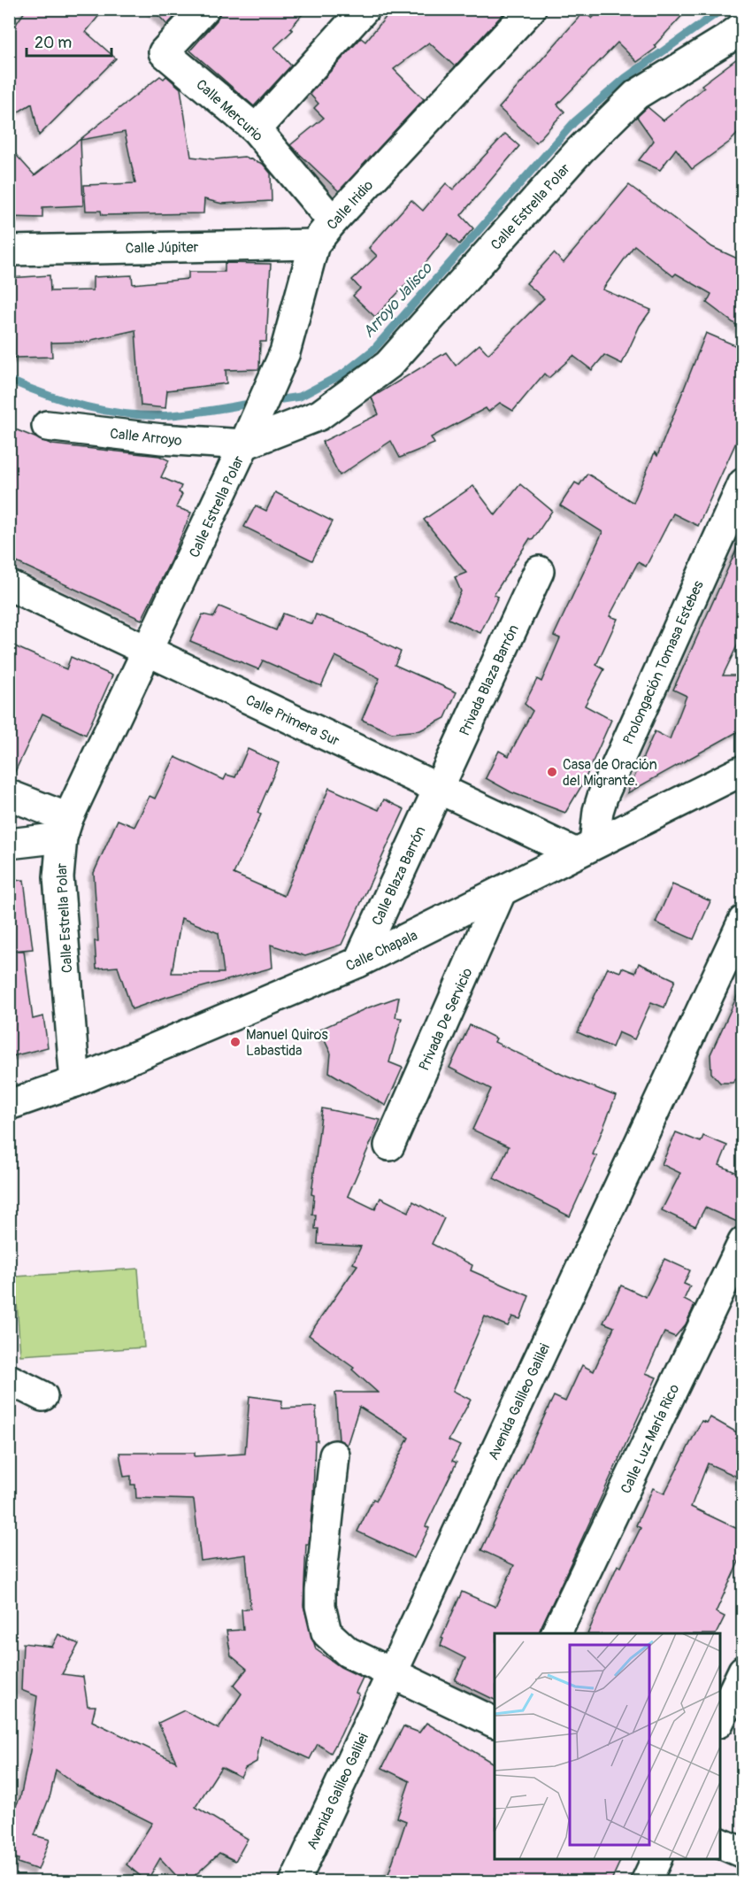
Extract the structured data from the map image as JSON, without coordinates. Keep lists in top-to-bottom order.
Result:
{
  "streets": {
    "street": [
      "Calle Mercurio",
      "Calle Iridio",
      "Calle Estrella Polar",
      "Calle Júpiter",
      "Calle Arroyo",
      "Prolongación Tomasa Estebes",
      "Privada Blaza Barrón",
      "Calle Primera Sur",
      "Calle Blaza Barrón",
      "Calle Chapala",
      "Privada De Servicio",
      "Avenida Galileo Galilei",
      "Calle Luz María Rico"
    ]
  },
  "crossings": [
    ["Calle Mercurio", "Calle Iridio"],
    ["Calle Iridio", "Calle Estrella Polar"],
    ["Calle Iridio", "Calle Júpiter"],
    ["Calle Iridio", "Calle Arroyo"],
    ["Calle Estrella Polar", "Calle Arroyo"],
    ["Calle Estrella Polar", "Calle Primera Sur"],
    ["Calle Estrella Polar", "Calle Chapala"],
    ["Prolongación Tomasa Estebes", "Calle Primera Sur"],
    ["Prolongación Tomasa Estebes", "Calle Chapala"],
    ["Privada Blaza Barrón", "Calle Primera Sur"],
    ["Privada Blaza Barrón", "Calle Blaza Barrón"],
    ["Calle Primera Sur", "Calle Blaza Barrón"],
    ["Calle Primera Sur", "Calle Chapala"],
    ["Calle Blaza Barrón", "Calle Chapala"],
    ["Calle Chapala", "Privada De Servicio"]
  ],
  "water": ["Arroyo Jalisco"],
  "places": ["Casa de Oración del Migrante.", "Manuel Quiros Labastida"],
  "scale_bar": "20 m"
}
